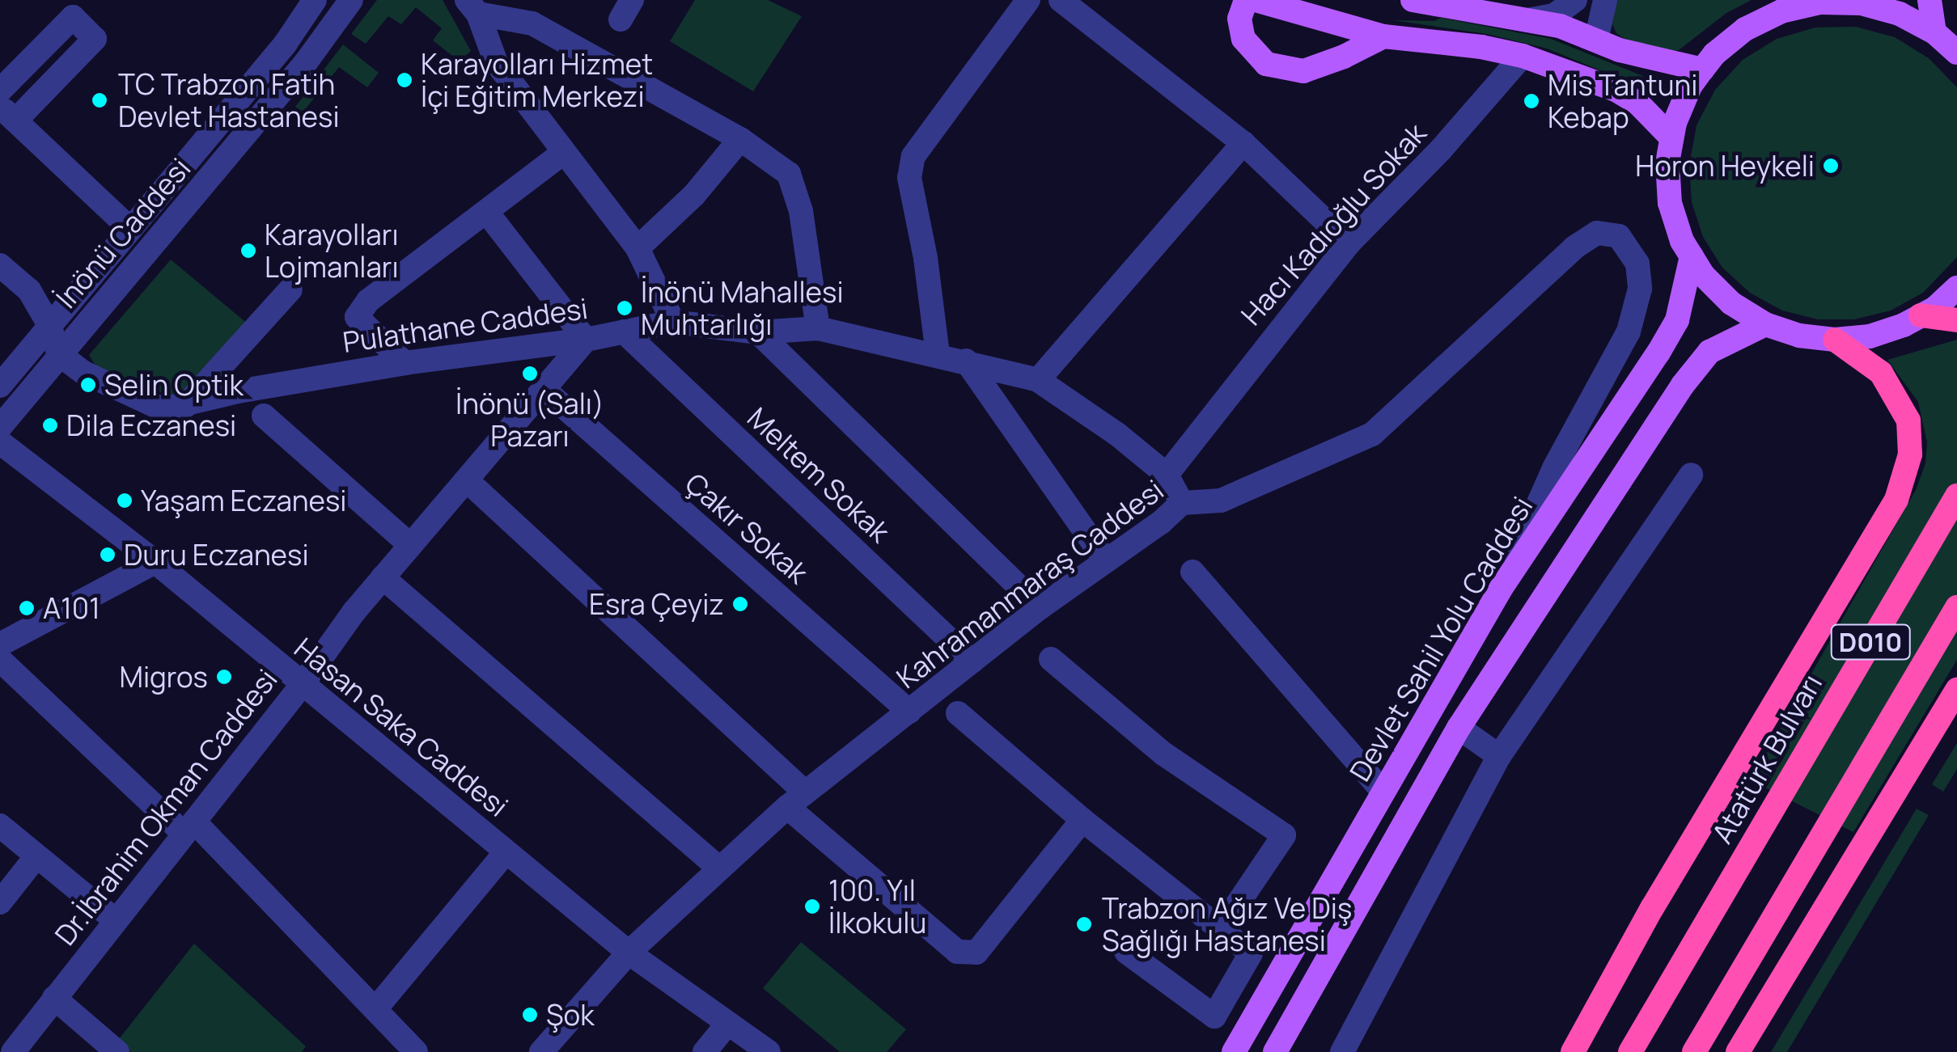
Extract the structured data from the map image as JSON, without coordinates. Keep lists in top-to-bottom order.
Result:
{
  "streets": {
    "highway": ["D010", "Atatürk Bulvarı"],
    "main road": ["Devlet Sahil Yolu Caddesi"],
    "street": [
      "Hacı Kadıoğlu Sokak",
      "İnönü Caddesi",
      "Pulathane Caddesi",
      "Meltem Sokak",
      "Çakır Sokak",
      "Kahramanmaraş Caddesi",
      "Hasan Saka Caddesi",
      "Dr.İbrahim Okman Caddesi"
    ]
  },
  "crossings": [
    ["Hacı Kadıoğlu Sokak", "Pulathane Caddesi"],
    ["İnönü Caddesi", "Pulathane Caddesi"],
    ["Pulathane Caddesi", "Meltem Sokak"],
    ["Pulathane Caddesi", "Kahramanmaraş Caddesi"],
    ["Pulathane Caddesi", "Dr.İbrahim Okman Caddesi"],
    ["Meltem Sokak", "Kahramanmaraş Caddesi"],
    ["Çakır Sokak", "Kahramanmaraş Caddesi"],
    ["Çakır Sokak", "Dr.İbrahim Okman Caddesi"],
    ["Kahramanmaraş Caddesi", "Devlet Sahil Yolu Caddesi"],
    ["Kahramanmaraş Caddesi", "Hasan Saka Caddesi"],
    ["Hasan Saka Caddesi", "Dr.İbrahim Okman Caddesi"]
  ],
  "places": [
    "Karayolları Hizmet İçi Eğitim Merkezi",
    "TC Trabzon Fatih Devlet Hastanesi",
    "Mis Tantuni Kebap",
    "Horon Heykeli",
    "Karayolları Lojmanları",
    "İnönü Mahallesi Muhtarlığı",
    "İnönü (Salı) Pazarı",
    "Selin Optik",
    "Dila Eczanesi",
    "Yaşam Eczanesi",
    "Duru Eczanesi",
    "Esra Çeyiz",
    "A101",
    "Migros",
    "100. Yıl İlkokulu",
    "Trabzon Ağız Ve Diş Sağlığı Hastanesi",
    "Şok"
  ]
}
